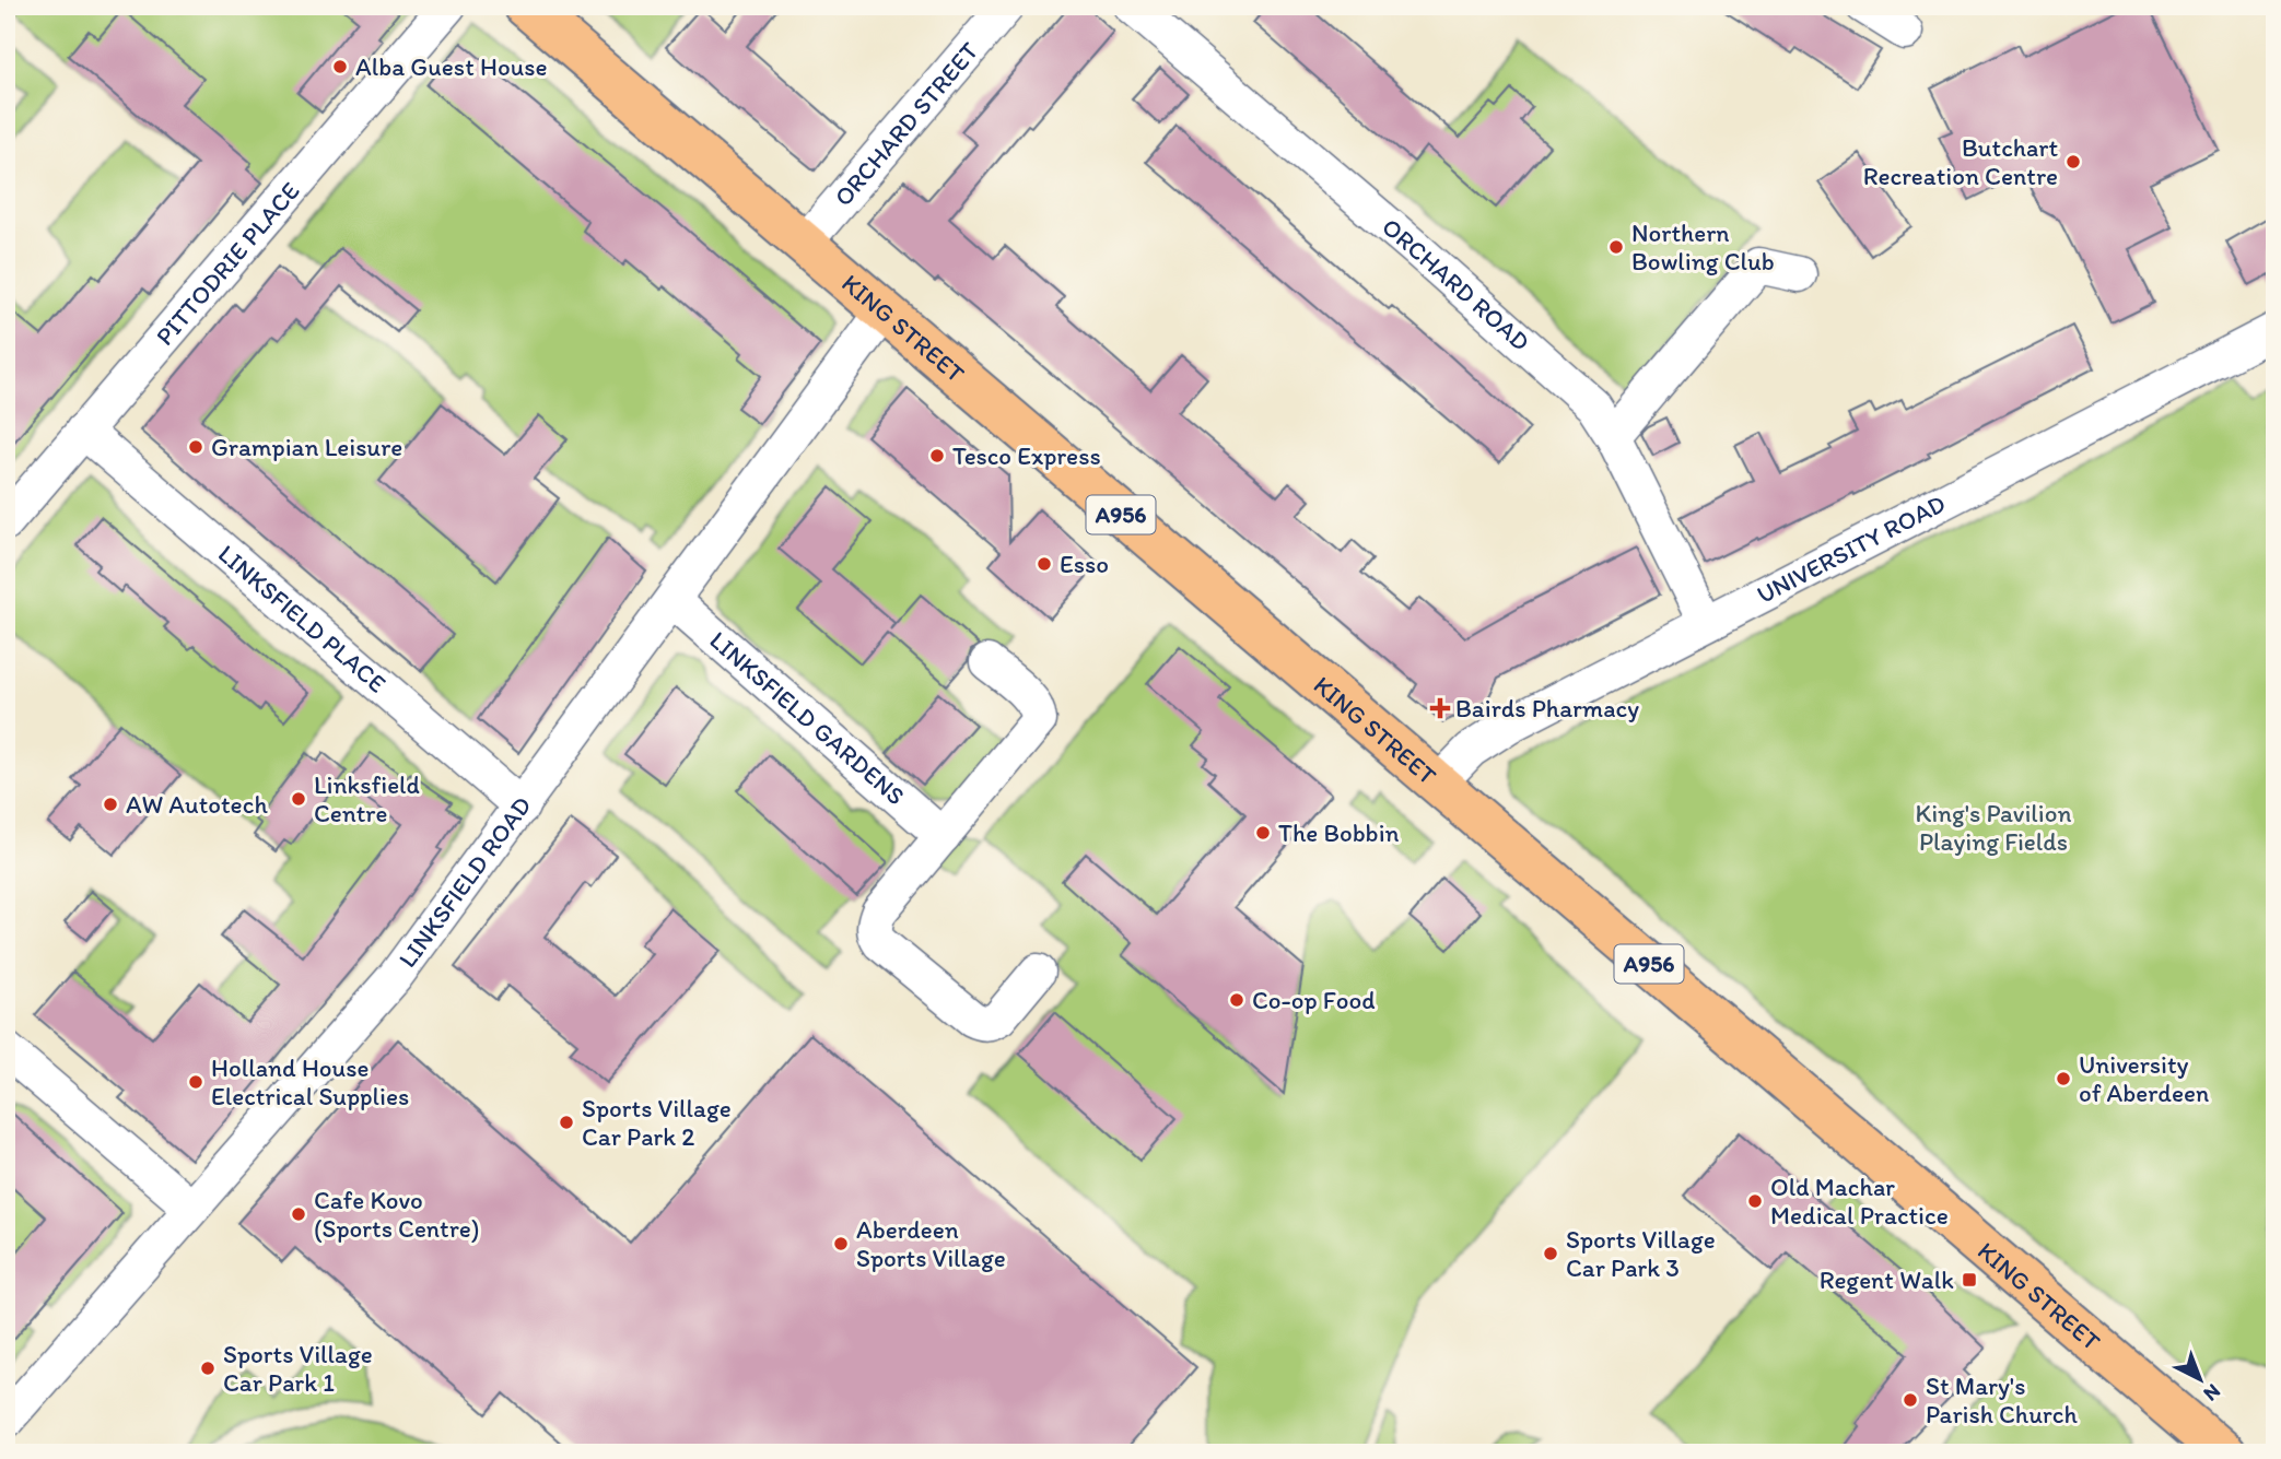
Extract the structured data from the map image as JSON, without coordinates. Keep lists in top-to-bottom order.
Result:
{
  "streets": {
    "main road": ["KING STREET", "A956"],
    "street": [
      "ORCHARD STREET",
      "PITTODRIE PLACE",
      "ORCHARD ROAD",
      "UNIVERSITY ROAD",
      "LINKSFIELD PLACE",
      "LINKSFIELD GARDENS",
      "LINKSFIELD ROAD"
    ]
  },
  "crossings": [
    ["ORCHARD STREET", "KING STREET"],
    ["PITTODRIE PLACE", "LINKSFIELD PLACE"],
    ["ORCHARD ROAD", "UNIVERSITY ROAD"],
    ["KING STREET", "UNIVERSITY ROAD"],
    ["KING STREET", "LINKSFIELD ROAD"],
    ["LINKSFIELD PLACE", "LINKSFIELD ROAD"],
    ["LINKSFIELD GARDENS", "LINKSFIELD ROAD"]
  ],
  "parks": ["King's Pavilion Playing Fields"],
  "places": {
    "other": [
      "Alba Guest House",
      "Butchart Recreation Centre",
      "Northern Bowling Club",
      "Grampian Leisure",
      "Tesco Express",
      "Esso",
      "Linksfield Centre",
      "AW Autotech",
      "The Bobbin",
      "Co-op Food",
      "University of Aberdeen",
      "Holland House Electrical Supplies",
      "Sports Village Car Park 2",
      "Old Machar Medical Practice",
      "Cafe Kovo (Sports Centre)",
      "Aberdeen Sports Village",
      "Sports Village Car Park 3",
      "Sports Village Car Park 1",
      "St Mary's Parish Church"
    ],
    "health": ["Bairds Pharmacy"],
    "transit": ["Regent Walk"]
  },
  "north": "bottom right"
}
